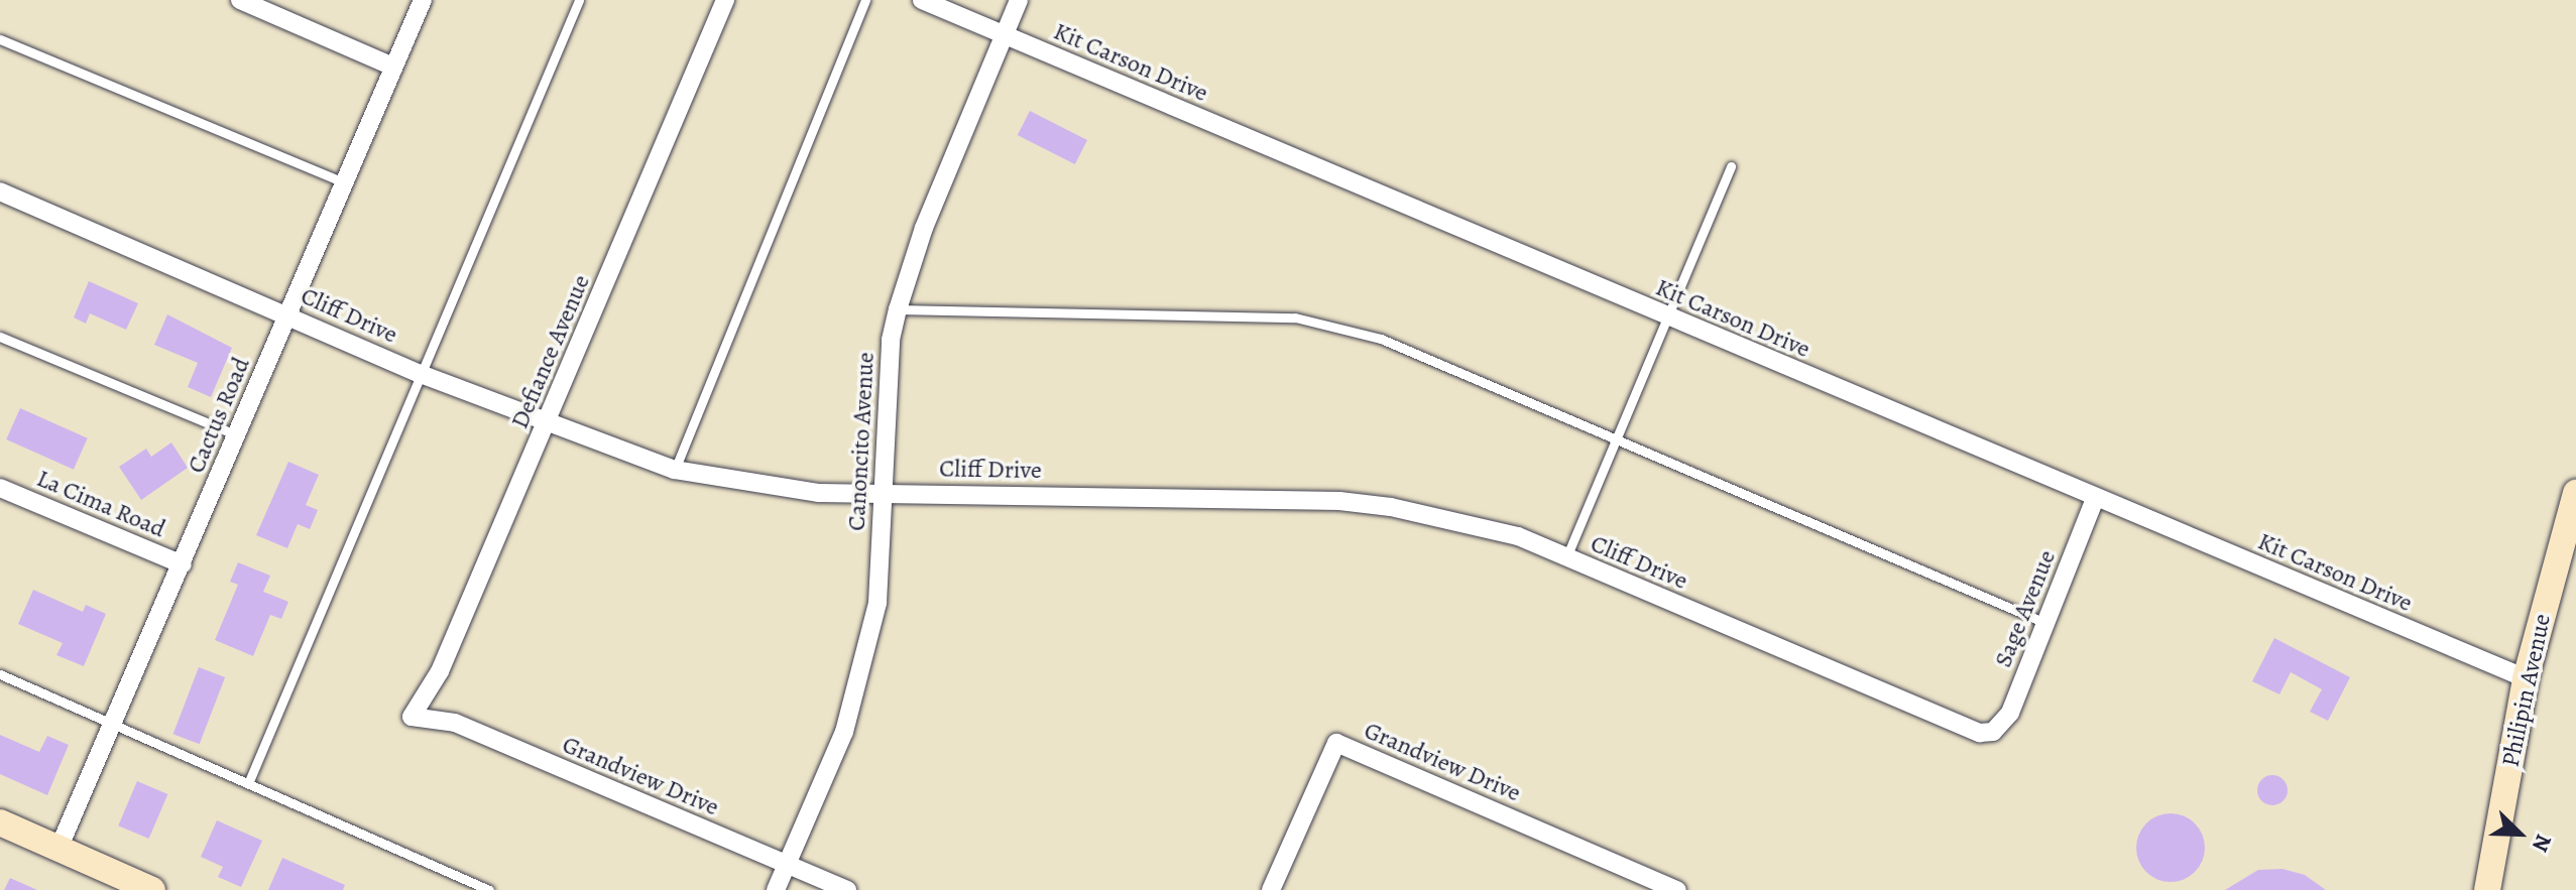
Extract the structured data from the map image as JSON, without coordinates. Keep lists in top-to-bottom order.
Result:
{
  "streets": {
    "main road": ["Philipin Avenue"],
    "street": [
      "Kit Carson Drive",
      "Cliff Drive",
      "Defiance Avenue",
      "Cactus Road",
      "Canoncito Avenue",
      "La Cima Road",
      "Sage Avenue",
      "Grandview Drive"
    ]
  },
  "crossings": [
    ["Kit Carson Drive", "Canoncito Avenue"],
    ["Kit Carson Drive", "Sage Avenue"],
    ["Kit Carson Drive", "Philipin Avenue"],
    ["Cliff Drive", "Defiance Avenue"],
    ["Cliff Drive", "Cactus Road"],
    ["Cliff Drive", "Canoncito Avenue"],
    ["Cliff Drive", "Sage Avenue"],
    ["Defiance Avenue", "Grandview Drive"],
    ["Cactus Road", "La Cima Road"],
    ["Canoncito Avenue", "Grandview Drive"]
  ],
  "north": "bottom right"
}
